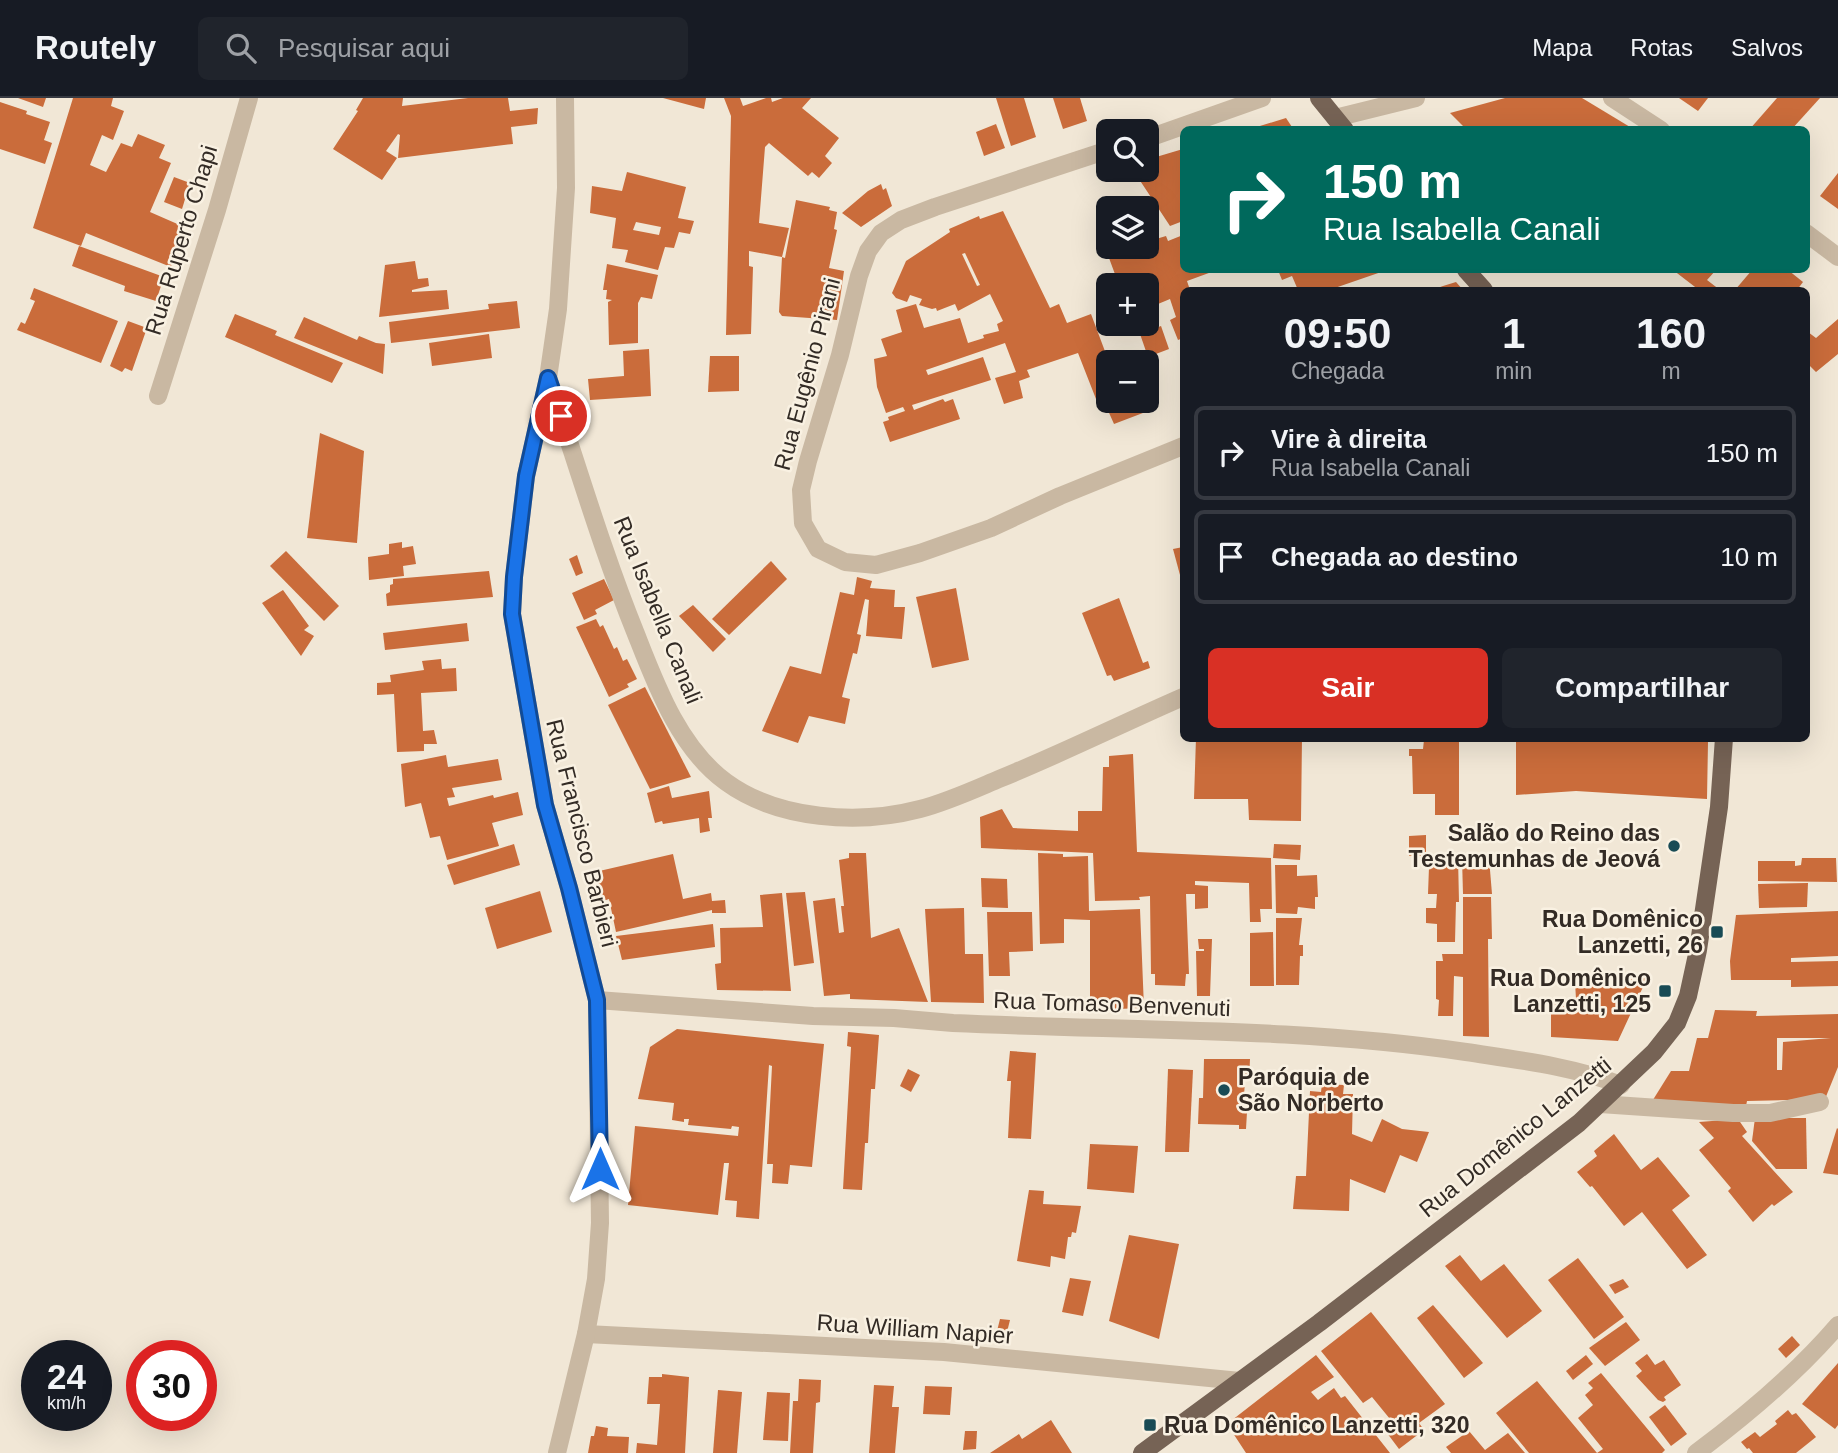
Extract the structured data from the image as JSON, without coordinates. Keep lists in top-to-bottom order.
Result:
{
  "streets": {
    "main road": ["Rua Domênico Lanzetti"],
    "street": [
      "Rua Ruperto Chapi",
      "Rua Eugênio Pirani",
      "Rua Isabella Canali",
      "Rua Francisco Barbieri",
      "Rua Tomaso Benvenuti",
      "Rua William Napier"
    ]
  },
  "crossings": [
    ["Rua Isabella Canali", "Rua Francisco Barbieri"],
    ["Rua Francisco Barbieri", "Rua Tomaso Benvenuti"],
    ["Rua Francisco Barbieri", "Rua William Napier"],
    ["Rua Tomaso Benvenuti", "Rua Domênico Lanzetti"],
    ["Rua Domênico Lanzetti", "Rua William Napier"]
  ],
  "places": {
    "other": ["Salão do Reino das Testemunhas de Jeová", "Paróquia de São Norberto"],
    "transit": ["Rua Domênico Lanzetti, 26", "Rua Domênico Lanzetti, 125", "Rua Domênico Lanzetti, 320"]
  },
  "page": {
    "header": "Routely",
    "search": "Pesquisar aqui",
    "nav": ["Mapa", "Rotas", "Salvos"],
    "map_buttons": ["+", "−"],
    "turn": ["150 m", "Rua Isabella Canali"],
    "eta": [
      "09:50",
      "Chegada",
      "1",
      "min",
      "160",
      "m"
    ],
    "list": [
      {
        "name": "Vire à direita",
        "note": "Rua Isabella Canali",
        "value": "150 m"
      },
      {
        "name": "Chegada ao destino",
        "value": "10 m"
      }
    ],
    "buttons": ["Sair", "Compartilhar"],
    "speed": "24 km/h",
    "limit": "30"
  }
}
